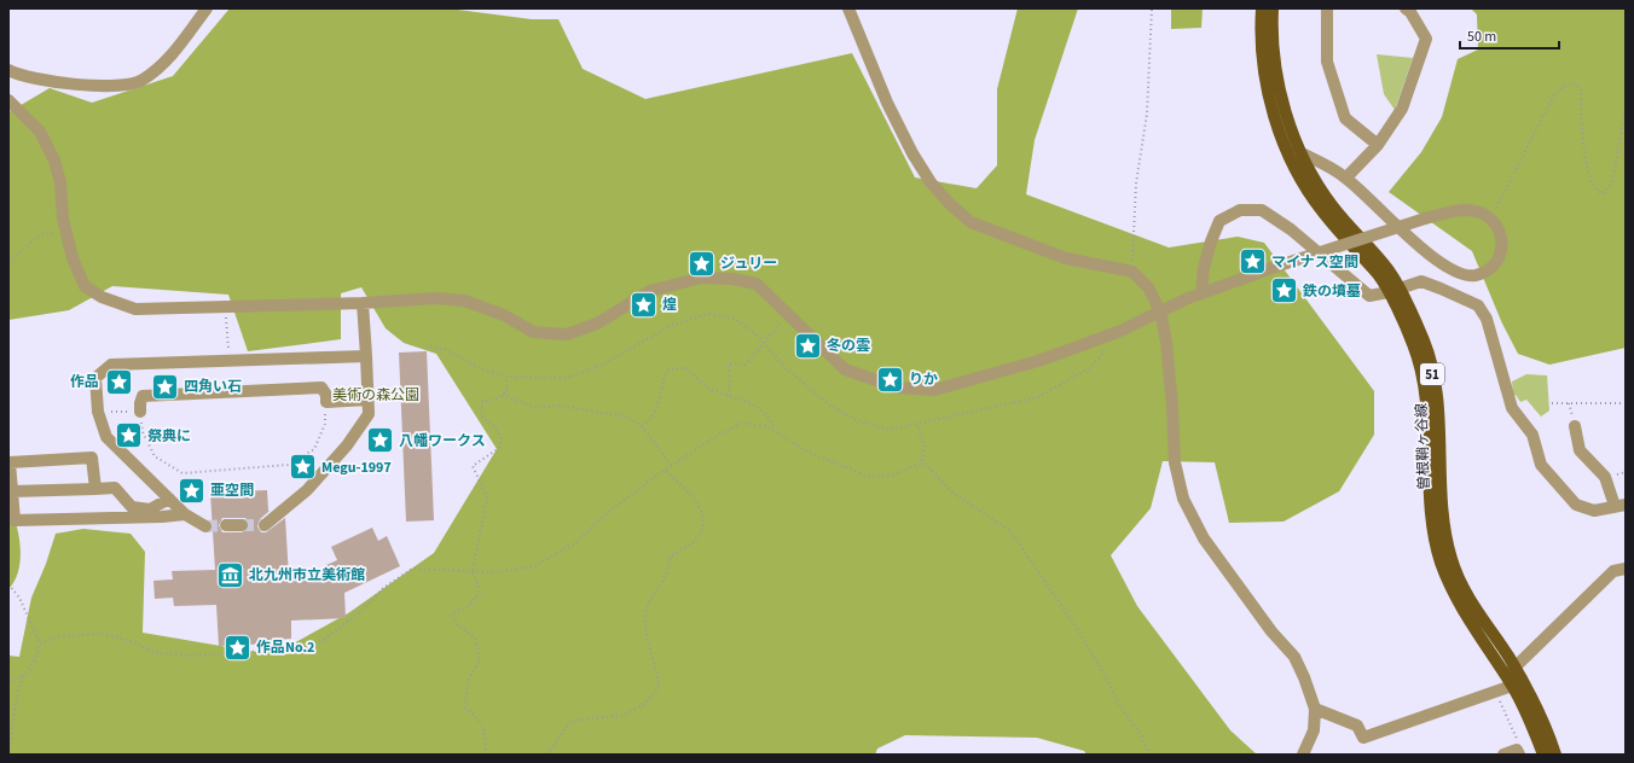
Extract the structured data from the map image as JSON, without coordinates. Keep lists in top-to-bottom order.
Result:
{
  "streets": {
    "main road": ["51", "曽根鞘ヶ谷線"]
  },
  "parks": ["美術の森公園"],
  "places": {
    "place": [
      "マイナス空間",
      "ジュリー",
      "鉄の墳墓",
      "煌",
      "冬の雲",
      "りか",
      "作品",
      "四角い石",
      "祭典に",
      "八幡ワークス",
      "Megu-1997",
      "亜空間",
      "作品No.2"
    ],
    "museum": ["北九州市立美術館"]
  },
  "scale_bar": "50 m"
}
